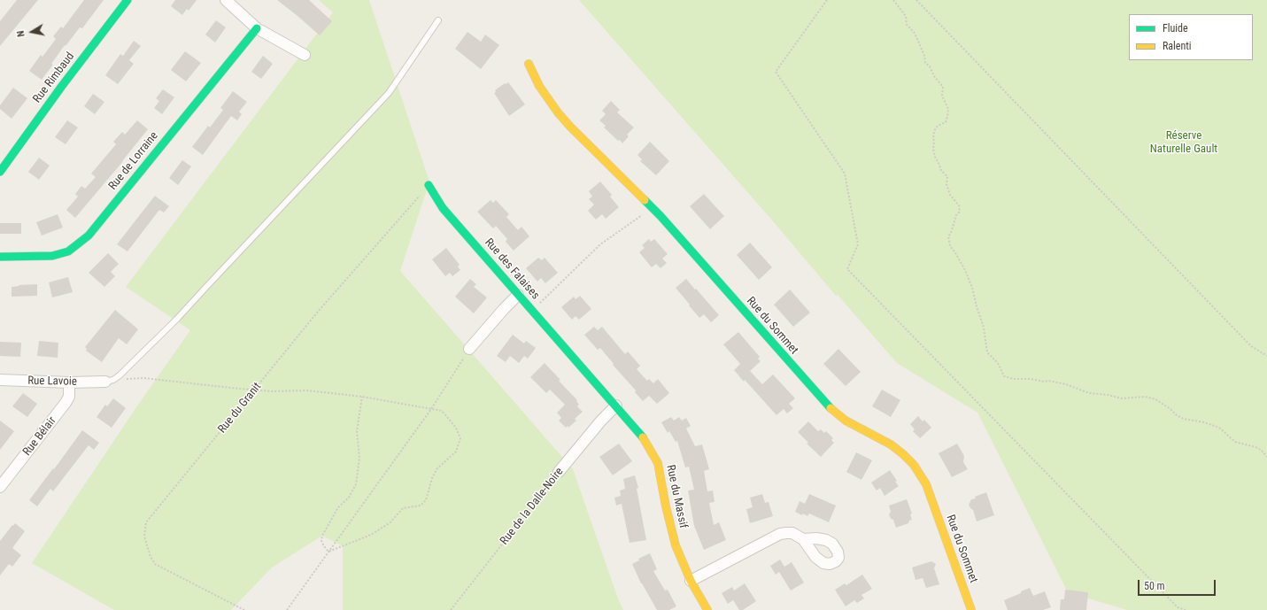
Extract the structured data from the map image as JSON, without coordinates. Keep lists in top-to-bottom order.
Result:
{
  "streets": {
    "street": [
      "Rue Rimbaud",
      "Rue de Lorraine",
      "Rue des Falaises",
      "Rue du Sommet",
      "Rue Lavoie",
      "Rue Bélair",
      "Rue du Massif",
      "Rue de la Dalle-Noire"
    ],
    "path": ["Rue du Granit"]
  },
  "crossings": [
    ["Rue des Falaises", "Rue du Granit"],
    ["Rue des Falaises", "Rue du Massif"],
    ["Rue Lavoie", "Rue Bélair"],
    ["Rue du Massif", "Rue de la Dalle-Noire"]
  ],
  "parks": ["Réserve Naturelle Gault"],
  "legend": ["Fluide", "Ralenti"],
  "scale_bar": "50 m",
  "north": "left"
}
